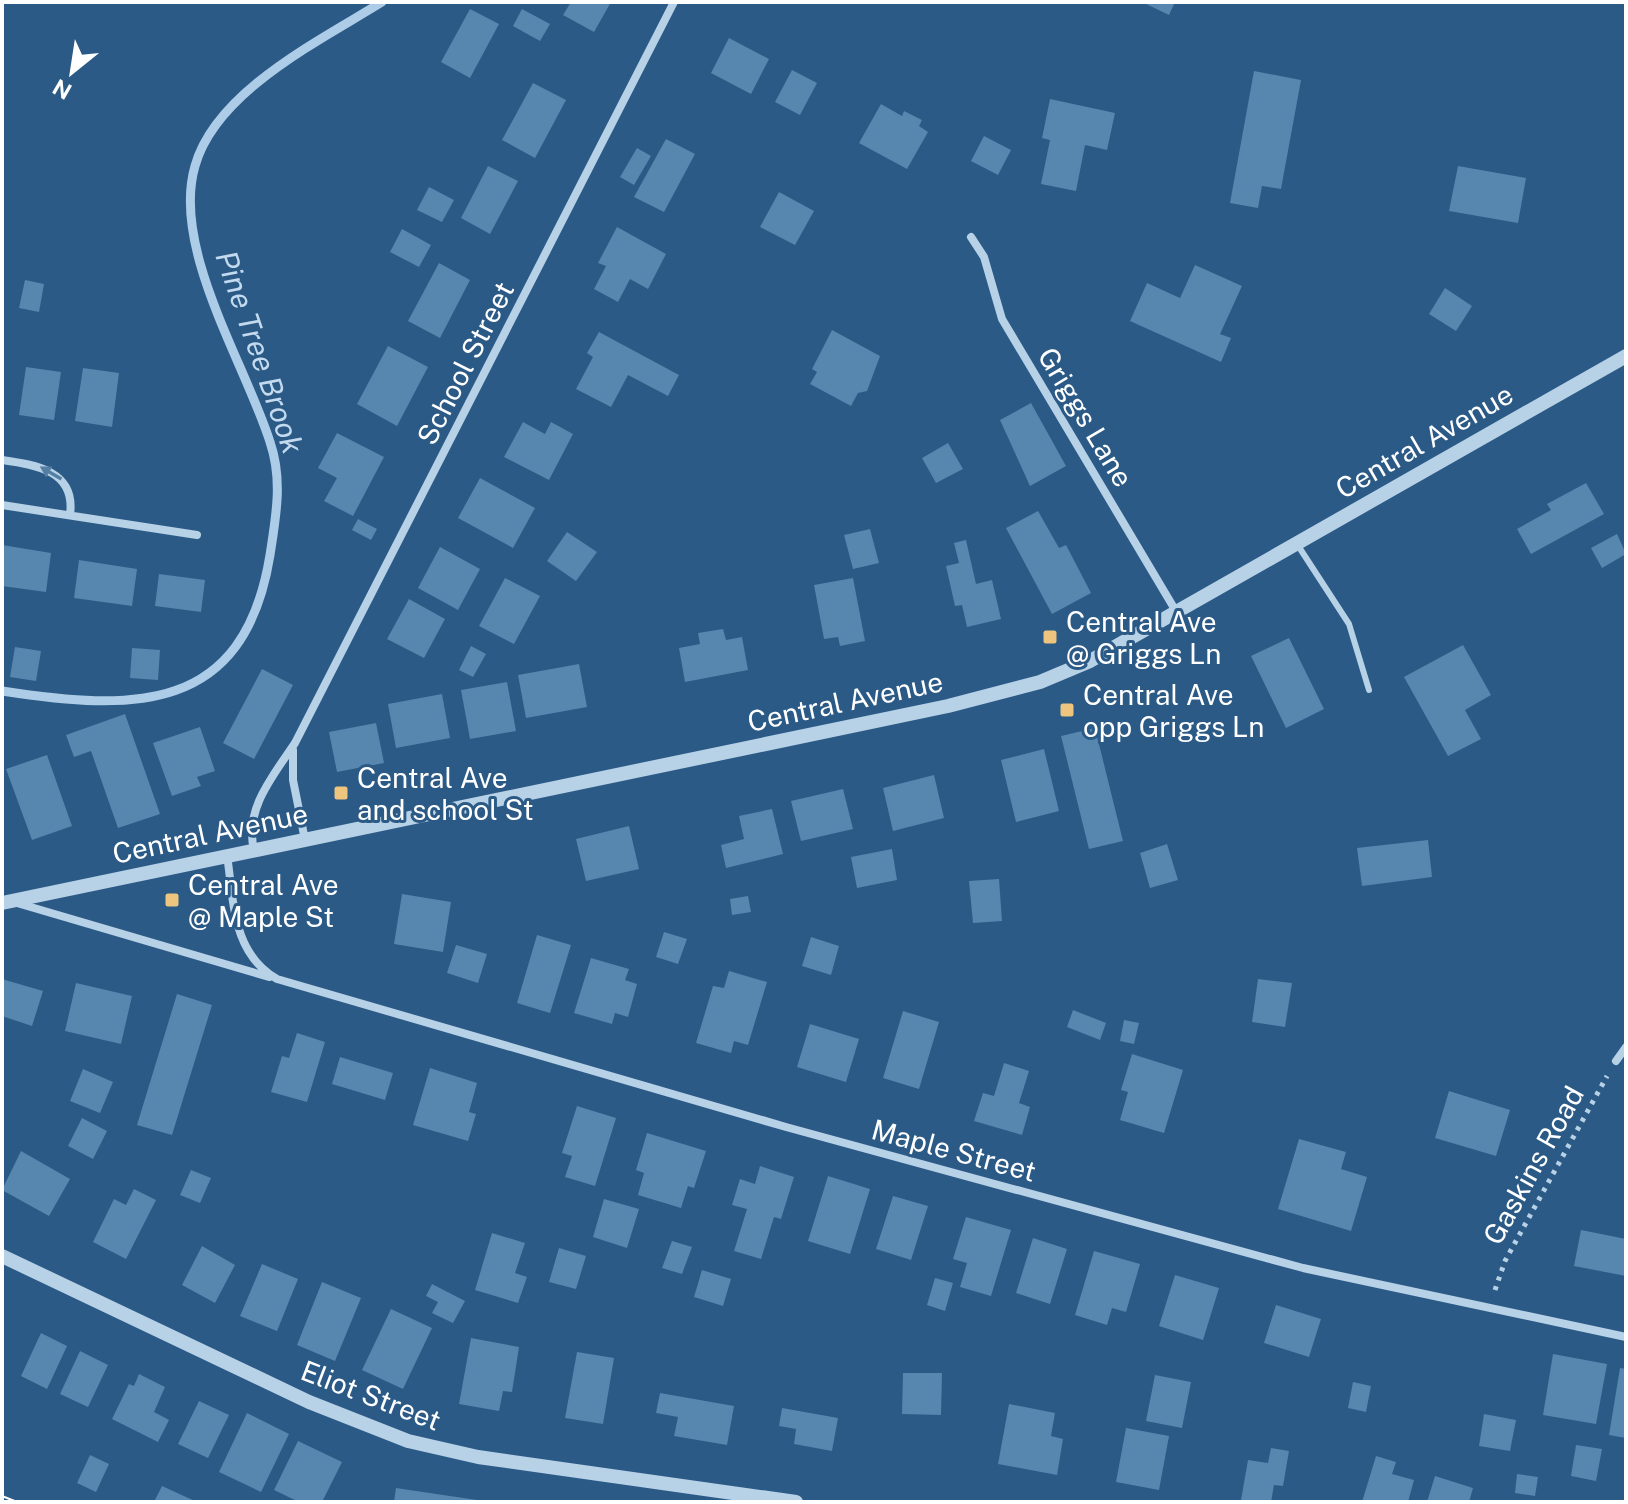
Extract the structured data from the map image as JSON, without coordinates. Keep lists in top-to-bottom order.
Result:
{
  "streets": {
    "street": [
      "School Street",
      "Griggs Lane",
      "Central Avenue",
      "Maple Street",
      "Eliot Street"
    ],
    "path": ["Gaskins Road"]
  },
  "crossings": [
    ["School Street", "Central Avenue"],
    ["Griggs Lane", "Central Avenue"],
    ["Central Avenue", "Maple Street"],
    ["Maple Street", "Gaskins Road"]
  ],
  "water": ["Pine Tree Brook"],
  "places": {
    "transit": [
      "Central Ave @ Griggs Ln",
      "Central Ave opp Griggs Ln",
      "Central Ave and school St",
      "Central Ave @ Maple St"
    ]
  },
  "north": "bottom left"
}
